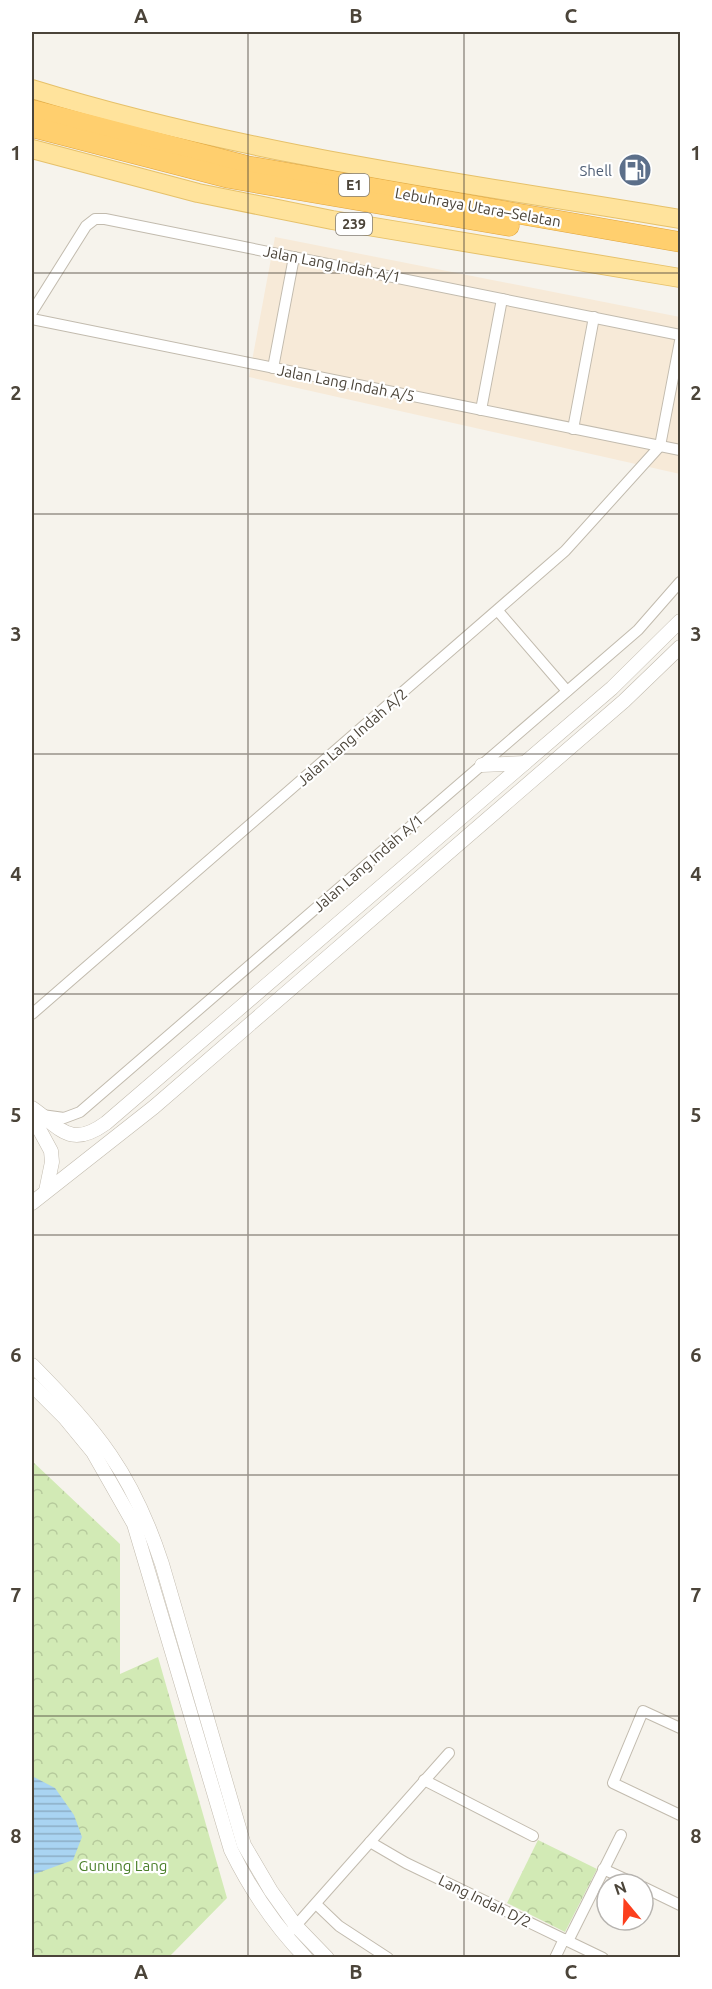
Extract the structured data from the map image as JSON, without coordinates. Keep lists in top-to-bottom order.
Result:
{
  "streets": {
    "highway": ["E1", "Lebuhraya Utara–Selatan"],
    "main road": ["239"],
    "street": [
      "Jalan Lang Indah A/1",
      "Jalan Lang Indah A/5",
      "Jalan Lang Indah A/2",
      "Lang Indah D/2"
    ]
  },
  "crossings": [
    ["Jalan Lang Indah A/5", "Jalan Lang Indah A/2"]
  ],
  "parks": ["Gunung Lang"],
  "places": {
    "fuel station": ["Shell"]
  },
  "north": "top",
  "grid": {
    "columns": ["A", "B", "C"],
    "rows": [
      "1",
      "2",
      "3",
      "4",
      "5",
      "6",
      "7",
      "8"
    ]
  }
}
